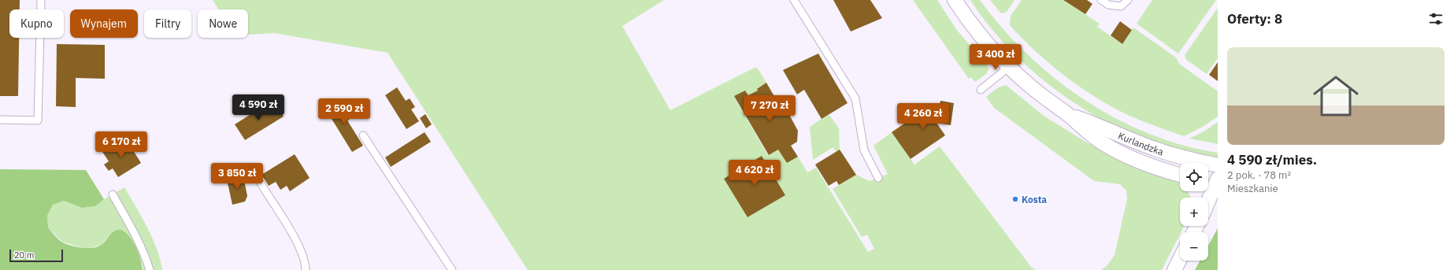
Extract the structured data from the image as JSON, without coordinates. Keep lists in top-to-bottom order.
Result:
{
  "streets": {
    "street": ["Kurlandzka"]
  },
  "places": ["Kosta"],
  "scale_bar": "20 m",
  "page": {
    "heading": "Oferty: 8",
    "chip": [
      "Kupno",
      "Wynajem",
      "Filtry",
      "Nowe"
    ],
    "list": [
      {
        "name": "4 590 zł/mies.",
        "note": "2 pok. · 78 m² · Mieszkanie"
      }
    ],
    "price": [
      "3 400 zł",
      "4 590 zł",
      "7 270 zł",
      "2 590 zł",
      "4 260 zł",
      "6 170 zł",
      "4 620 zł",
      "3 850 zł"
    ],
    "map_buttons": ["+", "−"],
    "scale": "20 m"
  }
}
